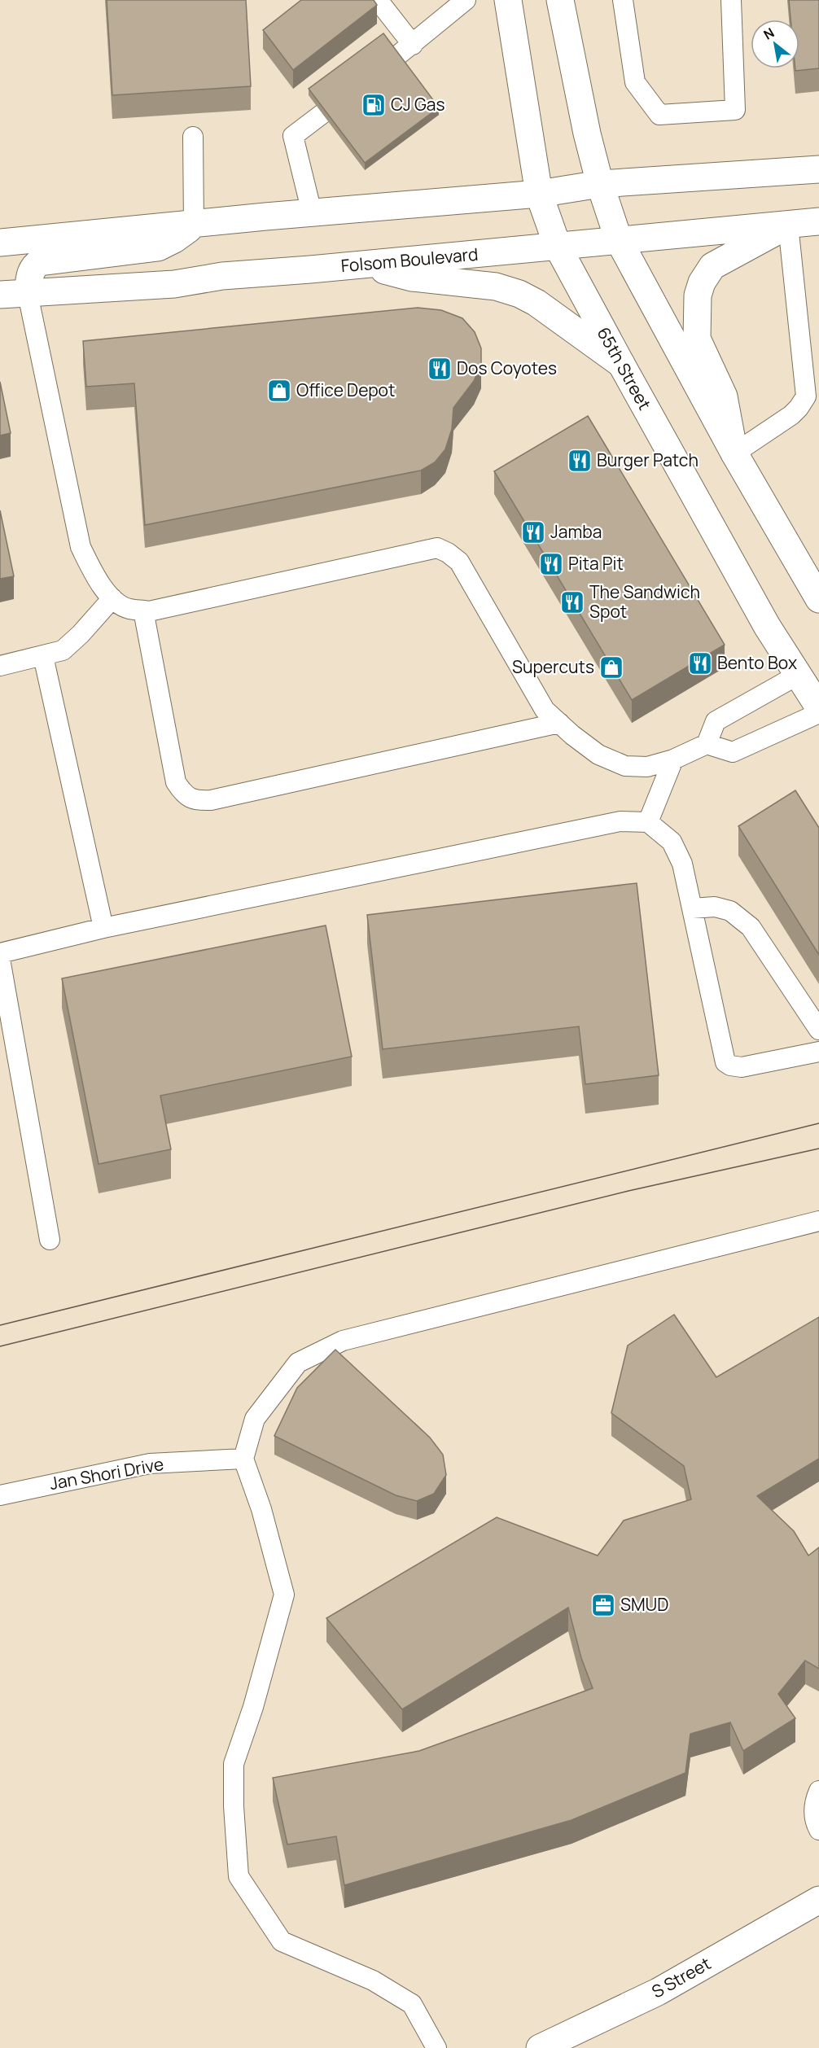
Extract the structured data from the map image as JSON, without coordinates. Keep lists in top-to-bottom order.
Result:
{
  "streets": {
    "main road": ["Folsom Boulevard", "65th Street", "S Street"],
    "lane": ["Jan Shori Drive"]
  },
  "crossings": [
    ["Folsom Boulevard", "65th Street"]
  ],
  "places": {
    "fuel station": ["CJ Gas"],
    "restaurant": [
      "Dos Coyotes",
      "Burger Patch",
      "Jamba",
      "Pita Pit",
      "The Sandwich Spot",
      "Bento Box"
    ],
    "shop": ["Office Depot", "Supercuts"],
    "office": ["SMUD"]
  },
  "north": "top left"
}
